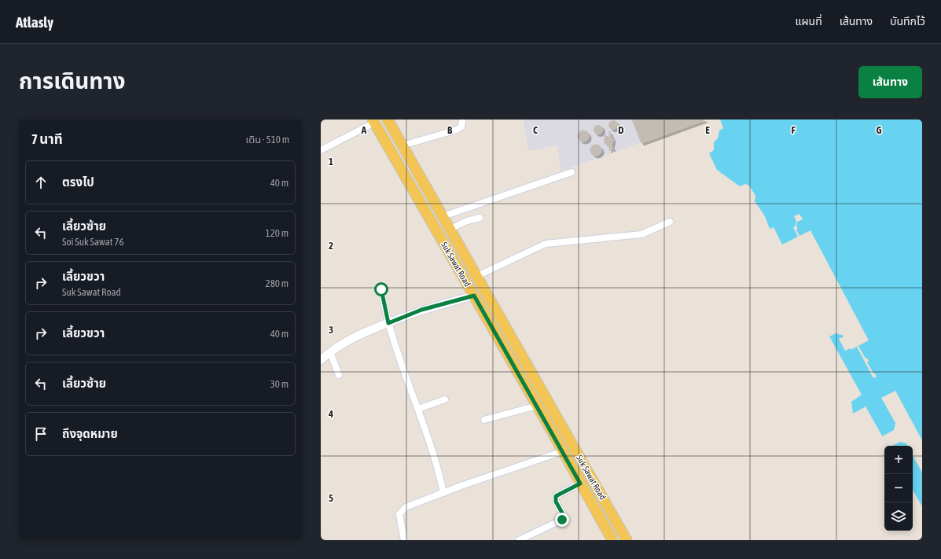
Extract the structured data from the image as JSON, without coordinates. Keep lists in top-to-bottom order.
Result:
{
  "streets": {
    "main road": ["Suk Sawat Road"]
  },
  "page": {
    "header": "Atlasly",
    "nav": ["แผนที่", "เส้นทาง", "บันทึกไว้"],
    "title": "การเดินทาง",
    "buttons": "เส้นทาง",
    "heading": ["7 นาที", "เดิน · 510 m"],
    "list": [
      ["ตรงไป", "40 m"],
      ["เลี้ยวซ้าย", "Soi Suk Sawat 76", "120 m"],
      ["เลี้ยวขวา", "Suk Sawat Road", "280 m"],
      ["เลี้ยวขวา", "40 m"],
      ["เลี้ยวซ้าย", "30 m"],
      "ถึงจุดหมาย"
    ],
    "map_buttons": ["+", "−"]
  },
  "grid": {
    "columns": [
      "A",
      "B",
      "C",
      "D",
      "E",
      "F",
      "G"
    ],
    "rows": [
      "1",
      "2",
      "3",
      "4",
      "5"
    ]
  }
}
